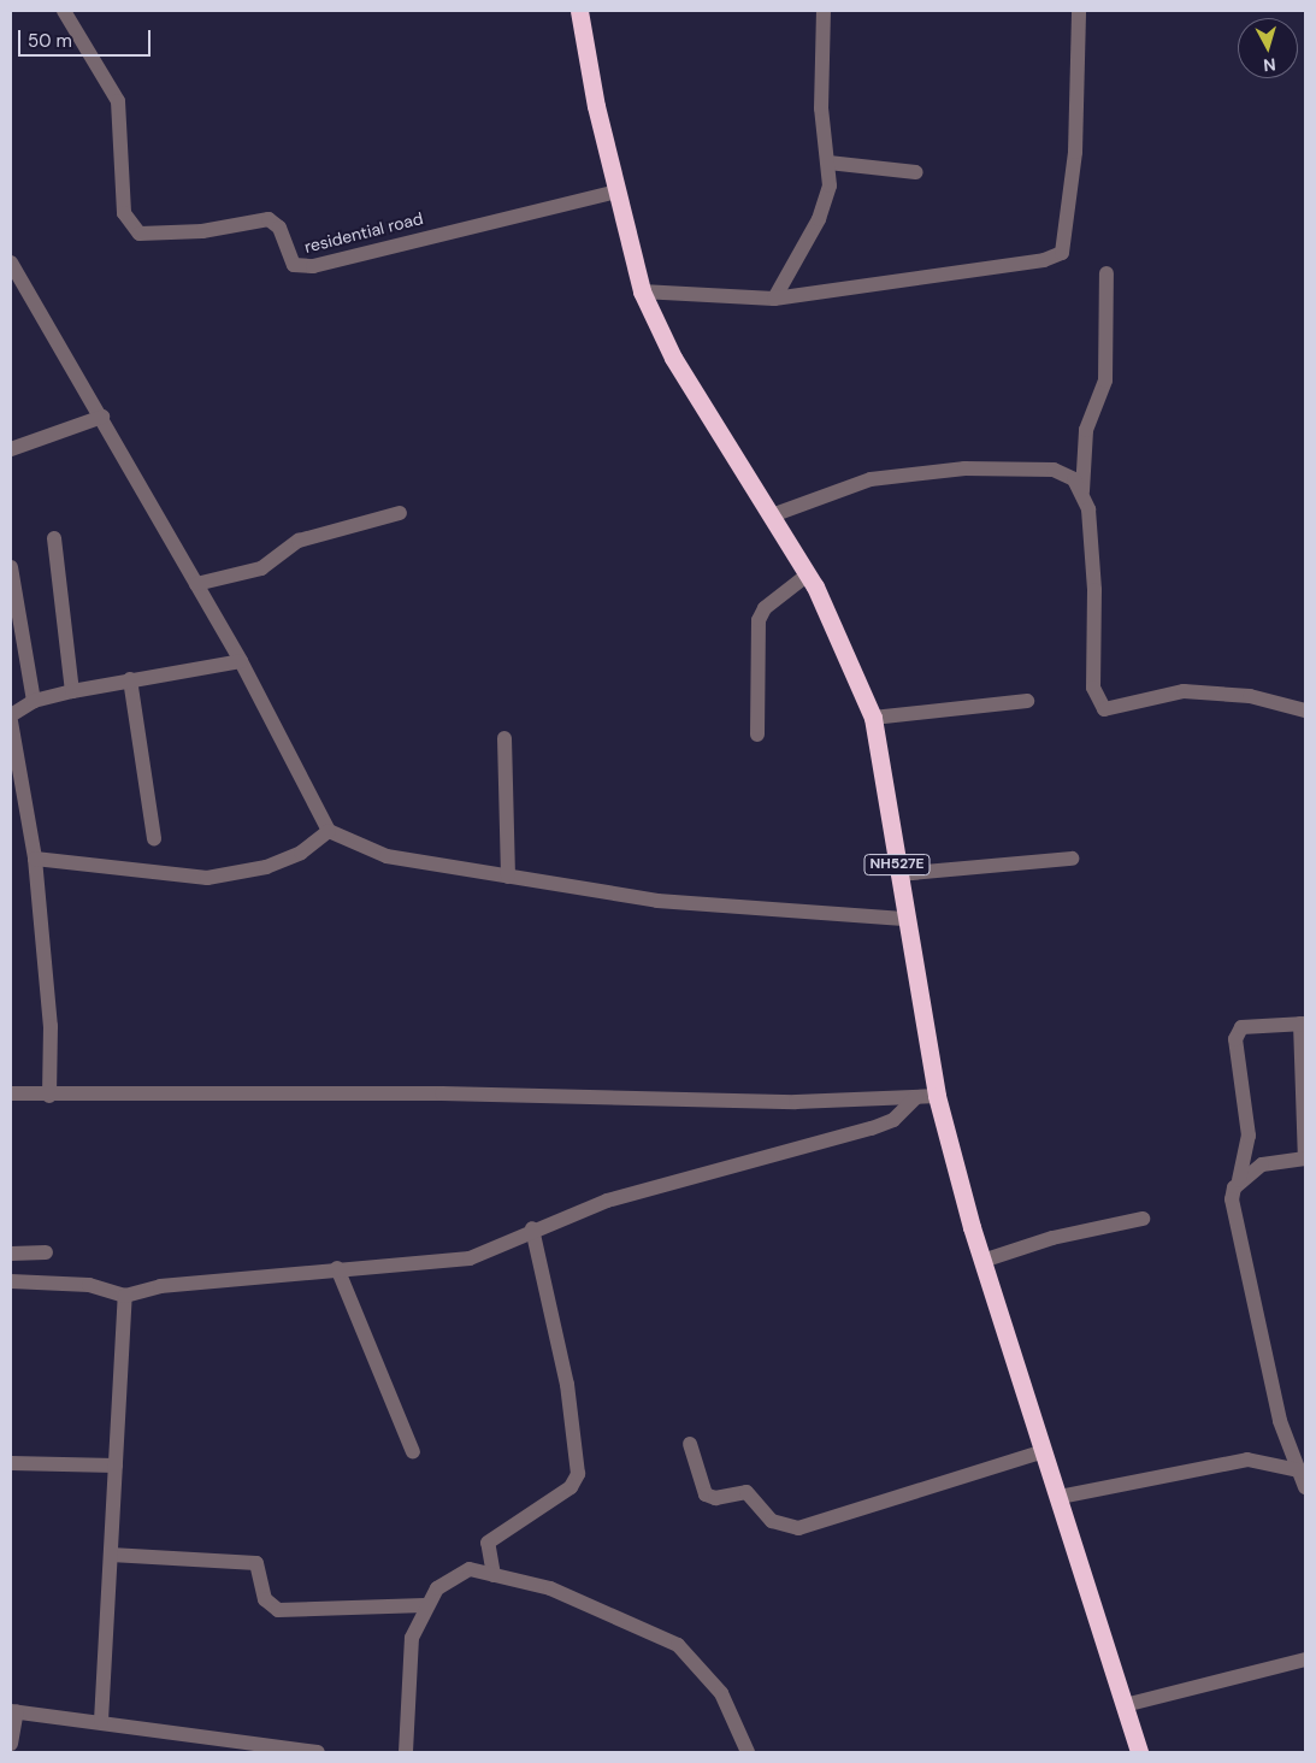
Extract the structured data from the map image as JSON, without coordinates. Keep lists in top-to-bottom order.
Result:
{
  "streets": {
    "highway": ["NH527E"],
    "street": ["residential road"]
  },
  "crossings": [
    ["residential road", "NH527E"]
  ],
  "scale_bar": "50 m",
  "north": "bottom"
}
